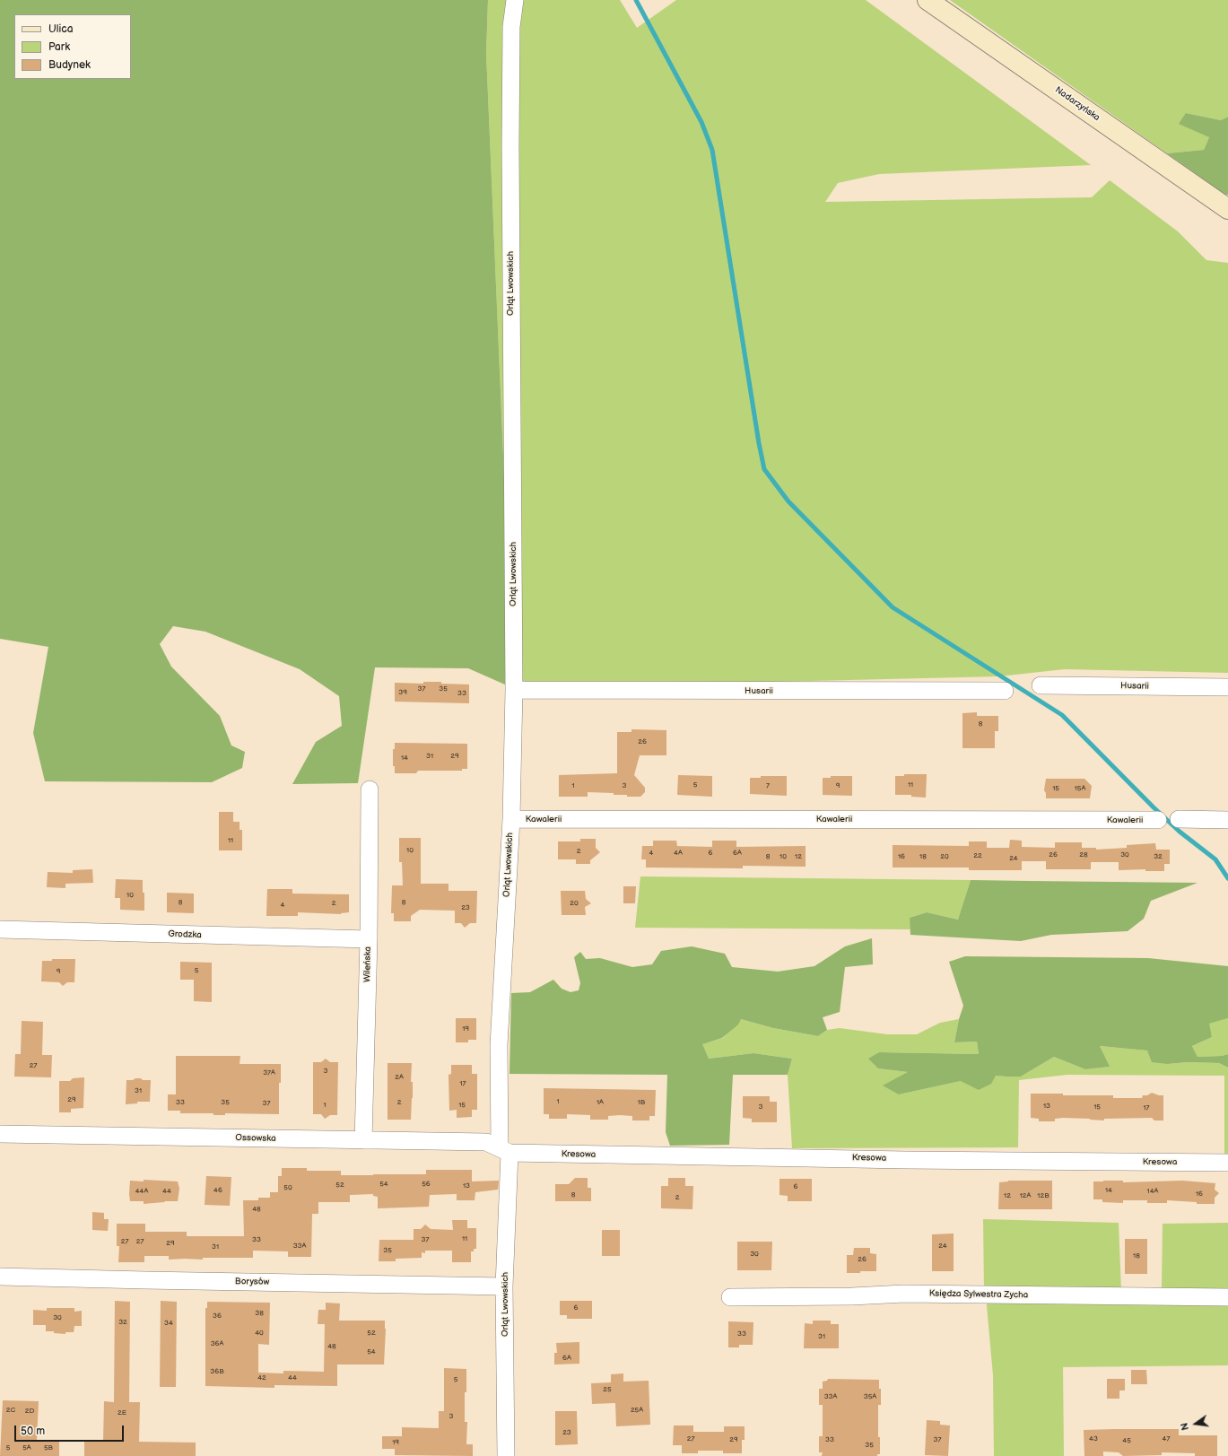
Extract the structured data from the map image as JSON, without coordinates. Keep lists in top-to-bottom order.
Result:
{
  "streets": {
    "main road": ["Nadarzyńska"],
    "street": [
      "Orląt Lwowskich",
      "Husarii",
      "Kawalerii",
      "Grodzka",
      "Wileńska",
      "Ossowska",
      "Kresowa",
      "Borysów",
      "Księdza Sylwestra Zycha"
    ]
  },
  "crossings": [
    ["Orląt Lwowskich", "Husarii"],
    ["Orląt Lwowskich", "Kawalerii"],
    ["Orląt Lwowskich", "Ossowska"],
    ["Orląt Lwowskich", "Kresowa"],
    ["Orląt Lwowskich", "Borysów"],
    ["Grodzka", "Wileńska"],
    ["Wileńska", "Ossowska"],
    ["Ossowska", "Kresowa"]
  ],
  "house_numbers": [
    "37",
    "35",
    "39",
    "33",
    "8",
    "26",
    "31",
    "29",
    "14",
    "5",
    "11",
    "1",
    "3",
    "7",
    "9",
    "15",
    "15A",
    "11",
    "10",
    "2",
    "4",
    "4A",
    "6",
    "6A",
    "26",
    "28",
    "30",
    "22",
    "8",
    "10",
    "12",
    "16",
    "18",
    "20",
    "32",
    "24",
    "10",
    "8",
    "8",
    "2",
    "20",
    "4",
    "23",
    "5",
    "9",
    "19",
    "27",
    "3",
    "37A",
    "2A",
    "17",
    "31",
    "29",
    "1",
    "33",
    "35",
    "2",
    "1A",
    "1B",
    "37",
    "1",
    "15",
    "13",
    "3",
    "15",
    "17",
    "54",
    "56",
    "52",
    "13",
    "6",
    "50",
    "46",
    "14",
    "44A",
    "44",
    "14A",
    "16",
    "8",
    "12",
    "12A",
    "12B",
    "2",
    "48",
    "11",
    "33",
    "37",
    "27",
    "27",
    "29",
    "33A",
    "24",
    "31",
    "35",
    "30",
    "18",
    "26",
    "6",
    "38",
    "36",
    "30",
    "32",
    "34",
    "40",
    "52",
    "33",
    "31",
    "36A",
    "48",
    "54",
    "6A",
    "36B",
    "42",
    "44",
    "5",
    "25",
    "33A",
    "35A",
    "2C",
    "25A",
    "2D",
    "2E",
    "3",
    "23",
    "27",
    "43",
    "47",
    "29",
    "33",
    "37",
    "45",
    "19",
    "35",
    "5",
    "5A",
    "5B"
  ],
  "legend": ["Ulica", "Park", "Budynek"],
  "scale_bar": "50 m",
  "north": "left"
}
